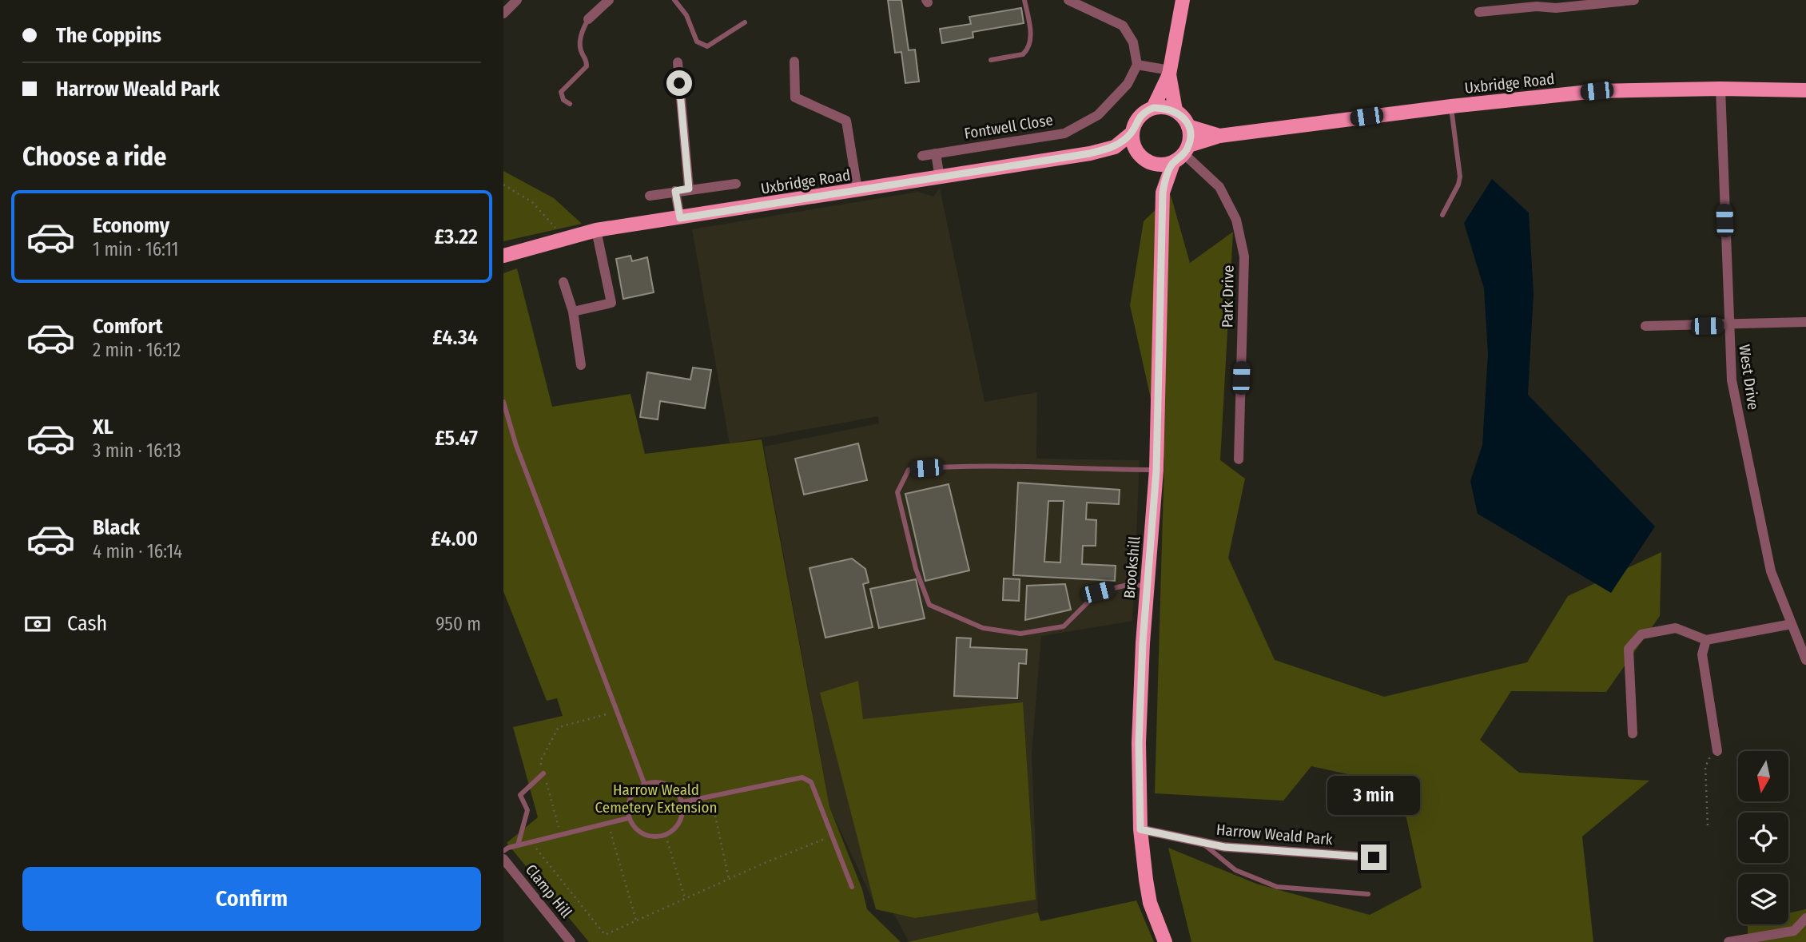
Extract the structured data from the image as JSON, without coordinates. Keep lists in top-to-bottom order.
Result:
{
  "streets": {
    "main road": ["Uxbridge Road", "Brookshill"],
    "street": [
      "Fontwell Close",
      "Park Drive",
      "West Drive",
      "Harrow Weald Park",
      "Clamp Hill"
    ]
  },
  "crossings": [
    ["Uxbridge Road", "Park Drive"],
    ["Uxbridge Road", "West Drive"],
    ["Uxbridge Road", "Brookshill"],
    ["Park Drive", "Brookshill"],
    ["Brookshill", "Harrow Weald Park"]
  ],
  "parks": ["Harrow Weald Cemetery Extension"],
  "north": "bottom",
  "page": {
    "banner": ["The Coppins", "Harrow Weald Park"],
    "heading": "Choose a ride",
    "list": [
      {
        "name": "Economy",
        "note": "1 min · 16:11",
        "value": "£3.22"
      },
      {
        "name": "Comfort",
        "note": "2 min · 16:12",
        "value": "£4.34"
      },
      {
        "name": "XL",
        "note": "3 min · 16:13",
        "value": "£5.47"
      },
      {
        "name": "Black",
        "note": "4 min · 16:14",
        "value": "£4.00"
      }
    ],
    "pay": ["Cash", "950 m"],
    "bubble": "3 min",
    "buttons": "Confirm"
  }
}
